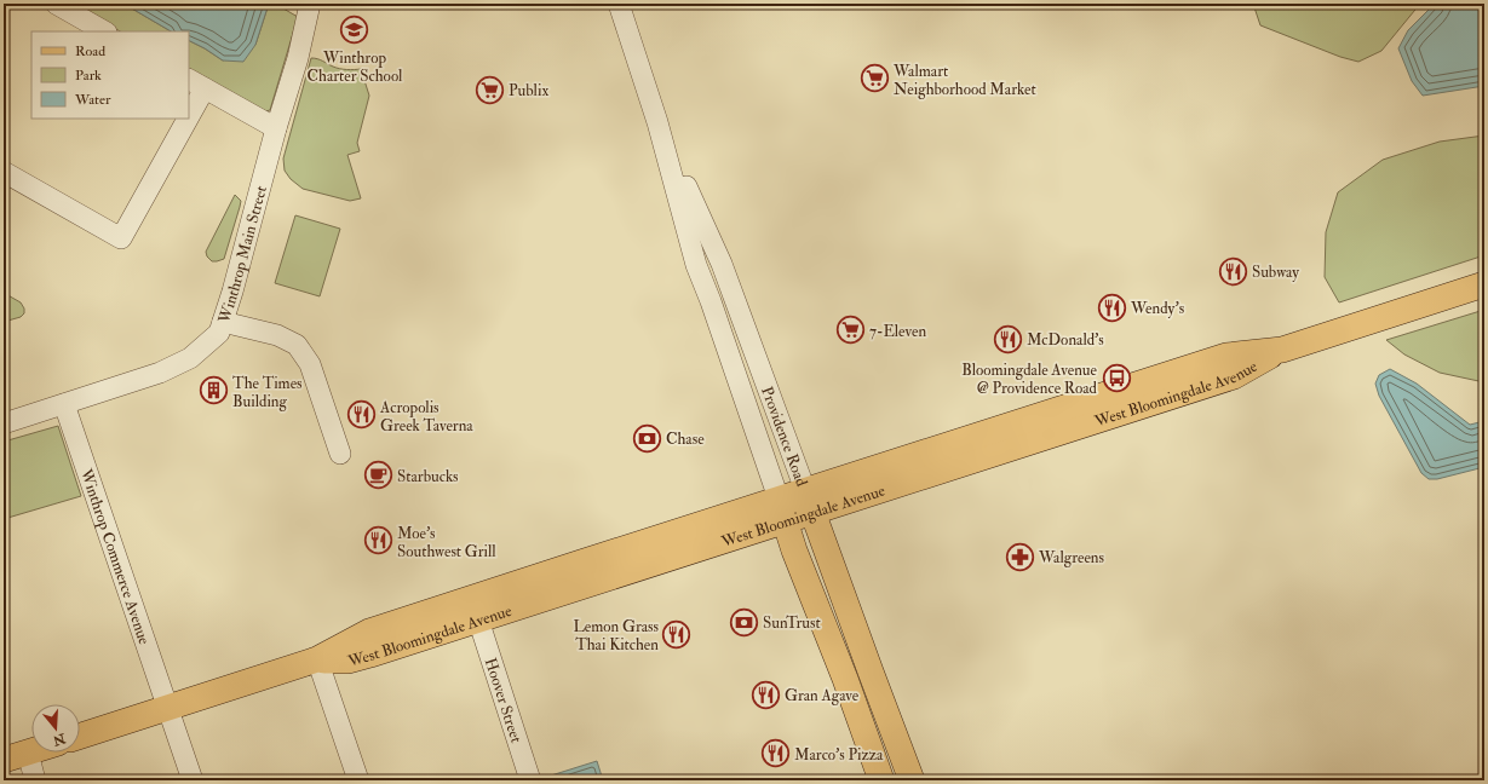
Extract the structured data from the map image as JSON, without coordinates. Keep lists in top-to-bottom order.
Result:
{
  "streets": {
    "main road": ["West Bloomingdale Avenue", "Providence Road"],
    "street": ["Winthrop Main Street", "Winthrop Commerce Avenue", "Hoover Street"]
  },
  "crossings": [
    ["Winthrop Main Street", "Winthrop Commerce Avenue"],
    ["West Bloomingdale Avenue", "Providence Road"],
    ["West Bloomingdale Avenue", "Winthrop Commerce Avenue"],
    ["West Bloomingdale Avenue", "Hoover Street"]
  ],
  "places": {
    "school or university": ["Winthrop Charter School"],
    "supermarket": ["Walmart Neighborhood Market", "Publix", "7-Eleven"],
    "restaurant": [
      "Subway",
      "Wendy's",
      "McDonald's",
      "Acropolis Greek Taverna",
      "Moe's Southwest Grill",
      "Lemon Grass Thai Kitchen",
      "Gran Agave",
      "Marco's Pizza"
    ],
    "bus stop": ["Bloomingdale Avenue @ Providence Road"],
    "building": ["The Times Building"],
    "bank": ["Chase", "SunTrust"],
    "cafe": ["Starbucks"],
    "pharmacy": ["Walgreens"]
  },
  "legend": ["Road", "Park", "Water"],
  "north": "bottom"
}
